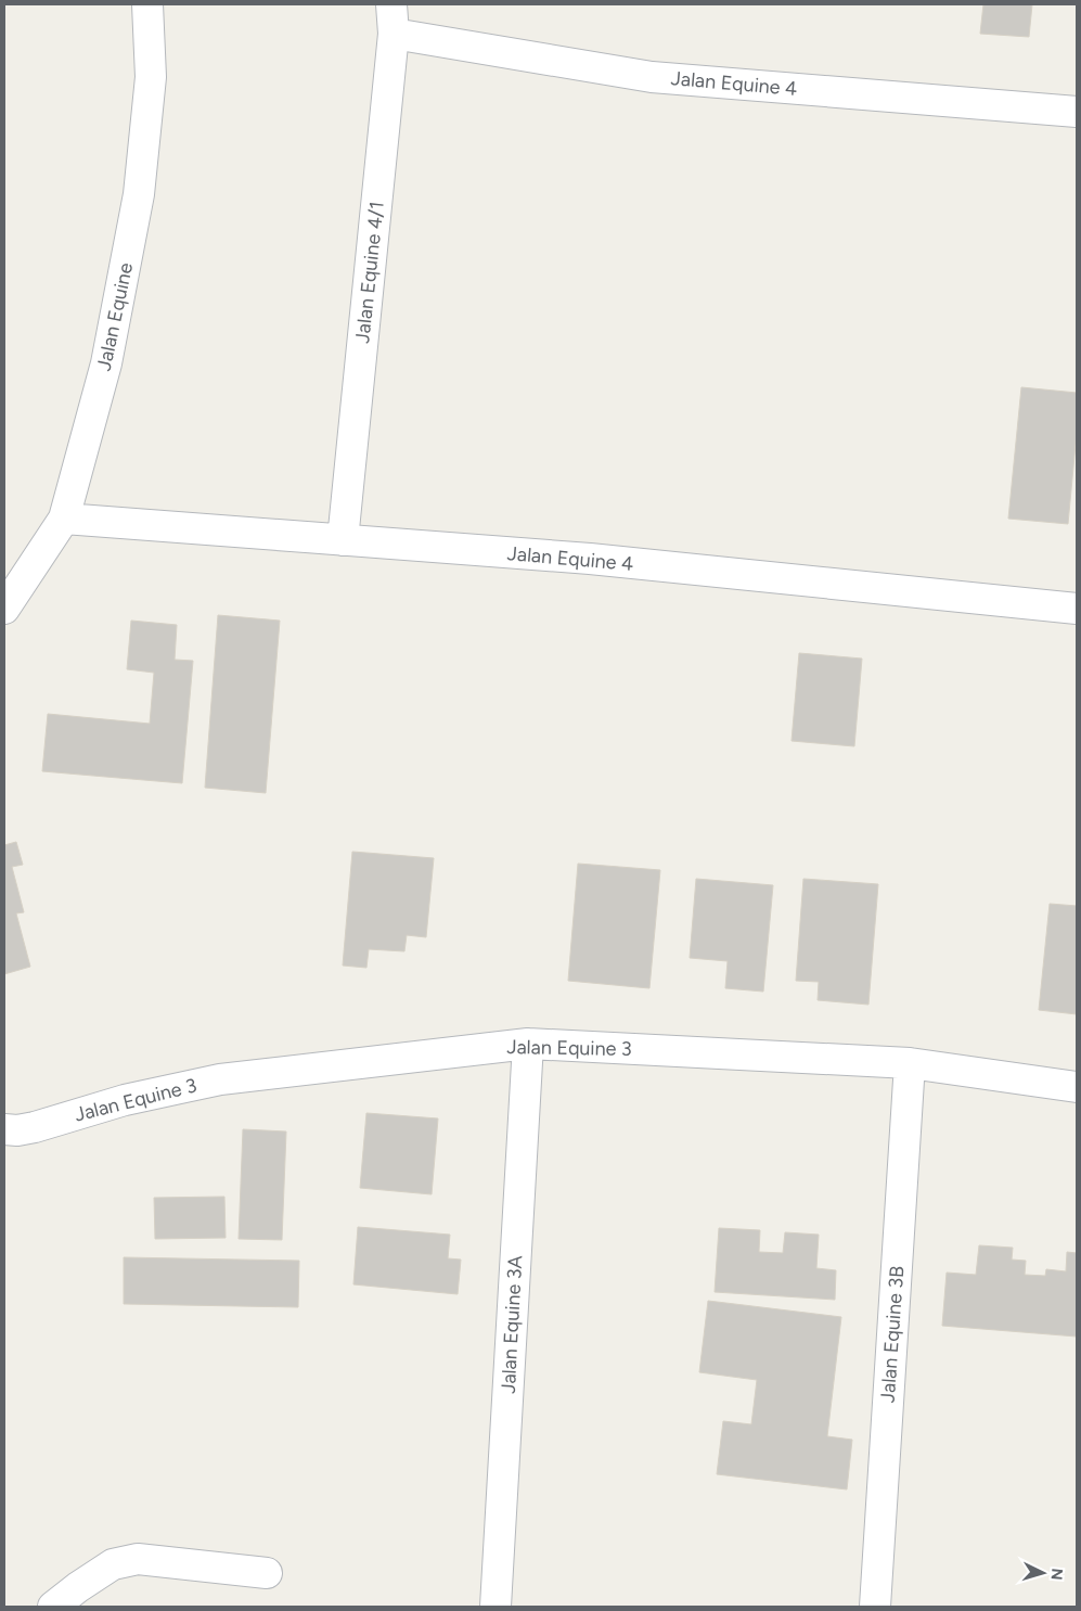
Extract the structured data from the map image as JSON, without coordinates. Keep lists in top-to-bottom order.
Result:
{
  "streets": {
    "street": [
      "Jalan Equine 4",
      "Jalan Equine 4/1",
      "Jalan Equine",
      "Jalan Equine 3",
      "Jalan Equine 3A",
      "Jalan Equine 3B"
    ]
  },
  "crossings": [
    ["Jalan Equine 4", "Jalan Equine 4/1"],
    ["Jalan Equine 4", "Jalan Equine"],
    ["Jalan Equine 3", "Jalan Equine 3A"],
    ["Jalan Equine 3", "Jalan Equine 3B"]
  ],
  "north": "right"
}
